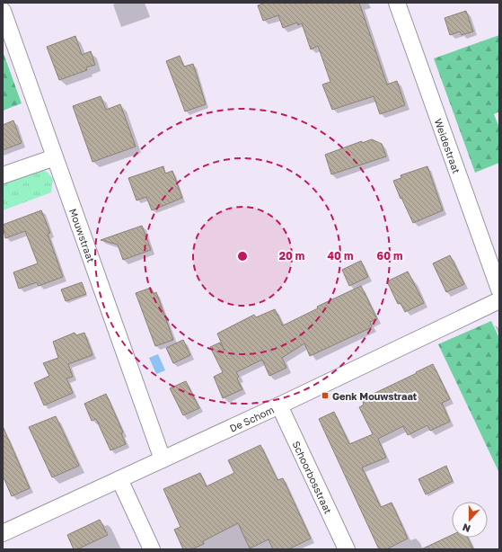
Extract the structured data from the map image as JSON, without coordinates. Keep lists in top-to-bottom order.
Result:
{
  "streets": {
    "street": [
      "Weidestraat",
      "Mouwstraat",
      "De Schom",
      "Schoorbosstraat"
    ]
  },
  "crossings": [
    ["Mouwstraat", "De Schom"],
    ["De Schom", "Schoorbosstraat"]
  ],
  "places": {
    "transit": ["Genk Mouwstraat"]
  },
  "north": "bottom",
  "rings": ["20 m", "40 m", "60 m"]
}
